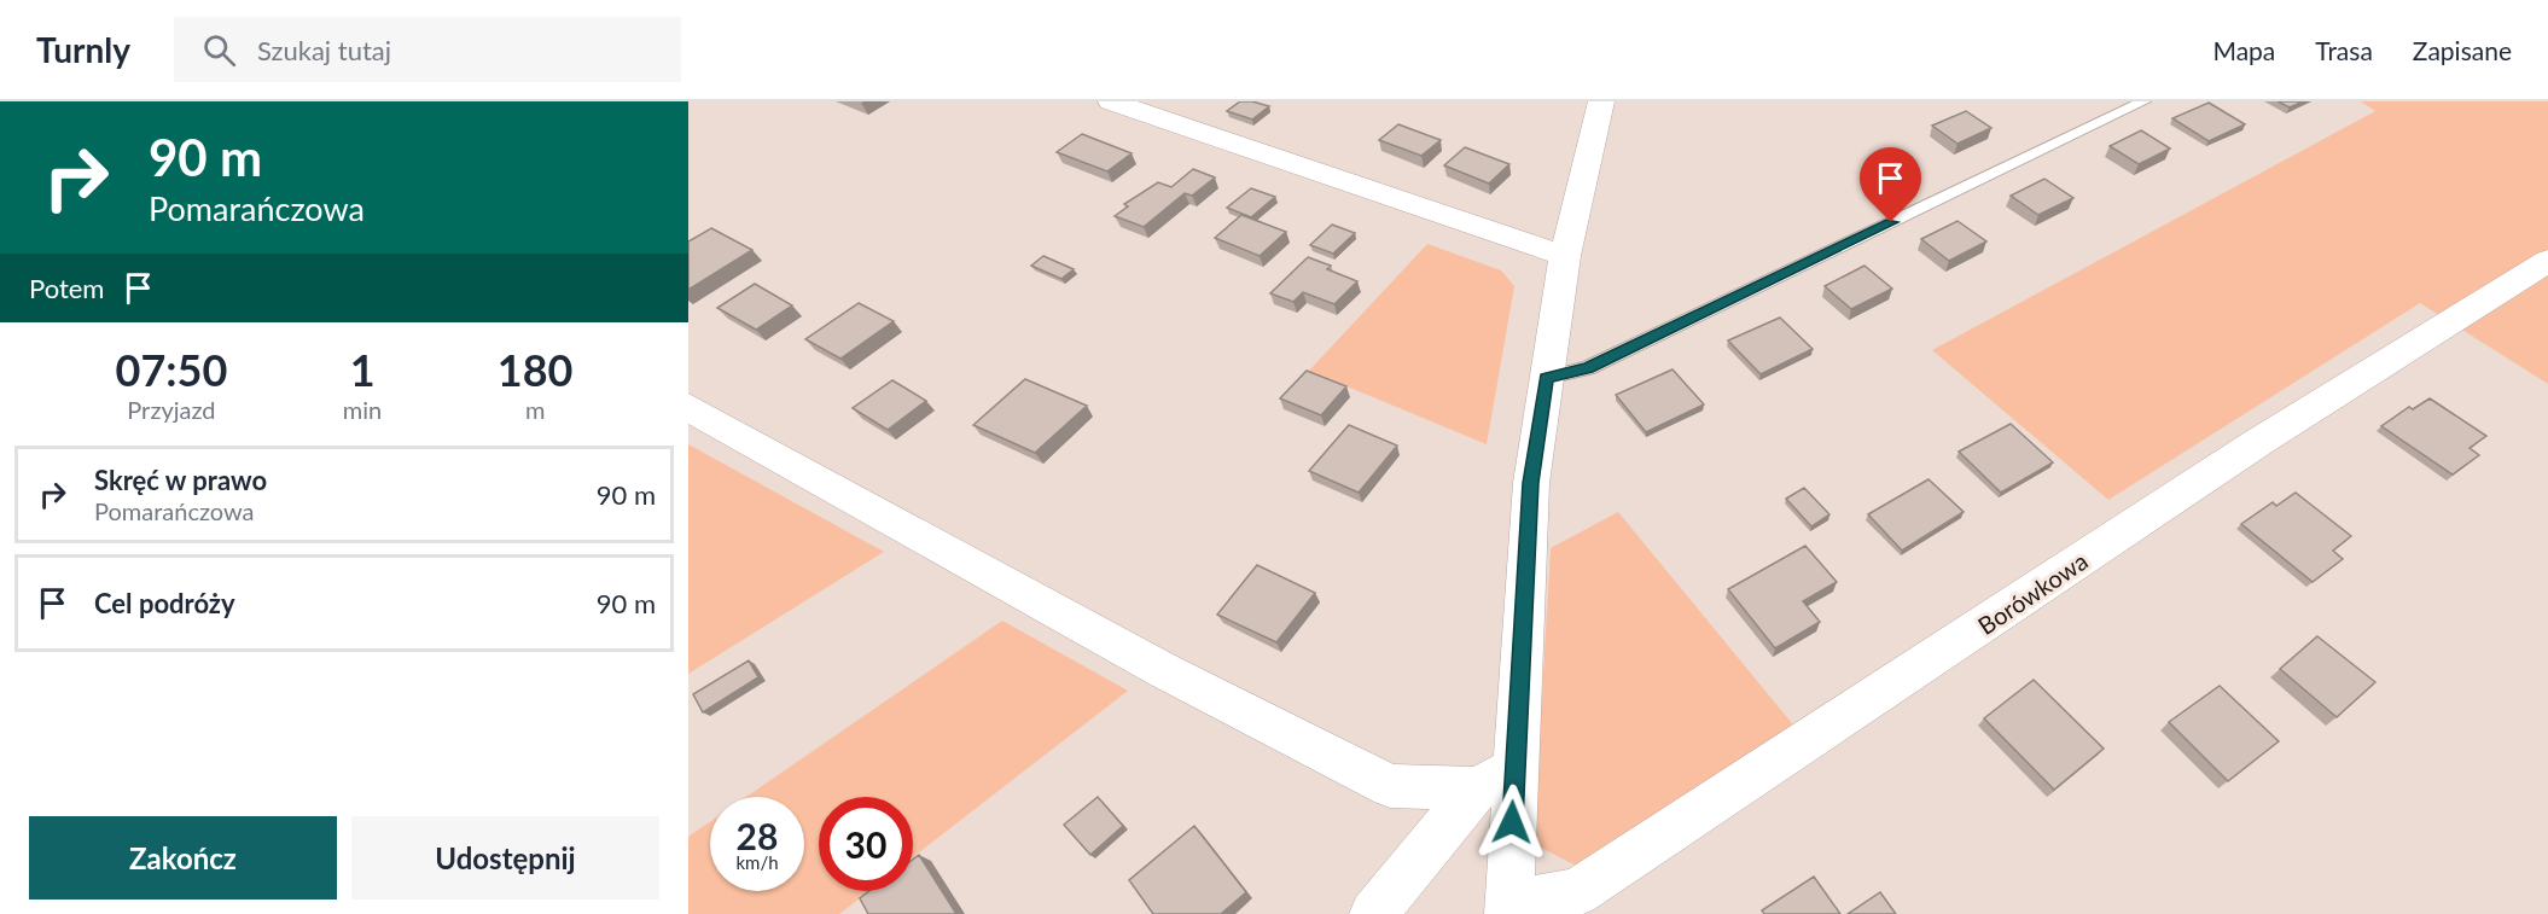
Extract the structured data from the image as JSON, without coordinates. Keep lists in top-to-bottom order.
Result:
{
  "streets": {
    "street": ["Borówkowa"]
  },
  "page": {
    "header": "Turnly",
    "search": "Szukaj tutaj",
    "nav": ["Mapa", "Trasa", "Zapisane"],
    "turn": ["90 m", "Pomarańczowa"],
    "then": "Potem",
    "eta": [
      "07:50",
      "Przyjazd",
      "1",
      "min",
      "180",
      "m"
    ],
    "list": [
      {
        "name": "Skręć w prawo",
        "note": "Pomarańczowa",
        "value": "90 m"
      },
      {
        "name": "Cel podróży",
        "value": "90 m"
      }
    ],
    "speed": "28 km/h",
    "limit": "30",
    "buttons": ["Zakończ", "Udostępnij"]
  }
}
